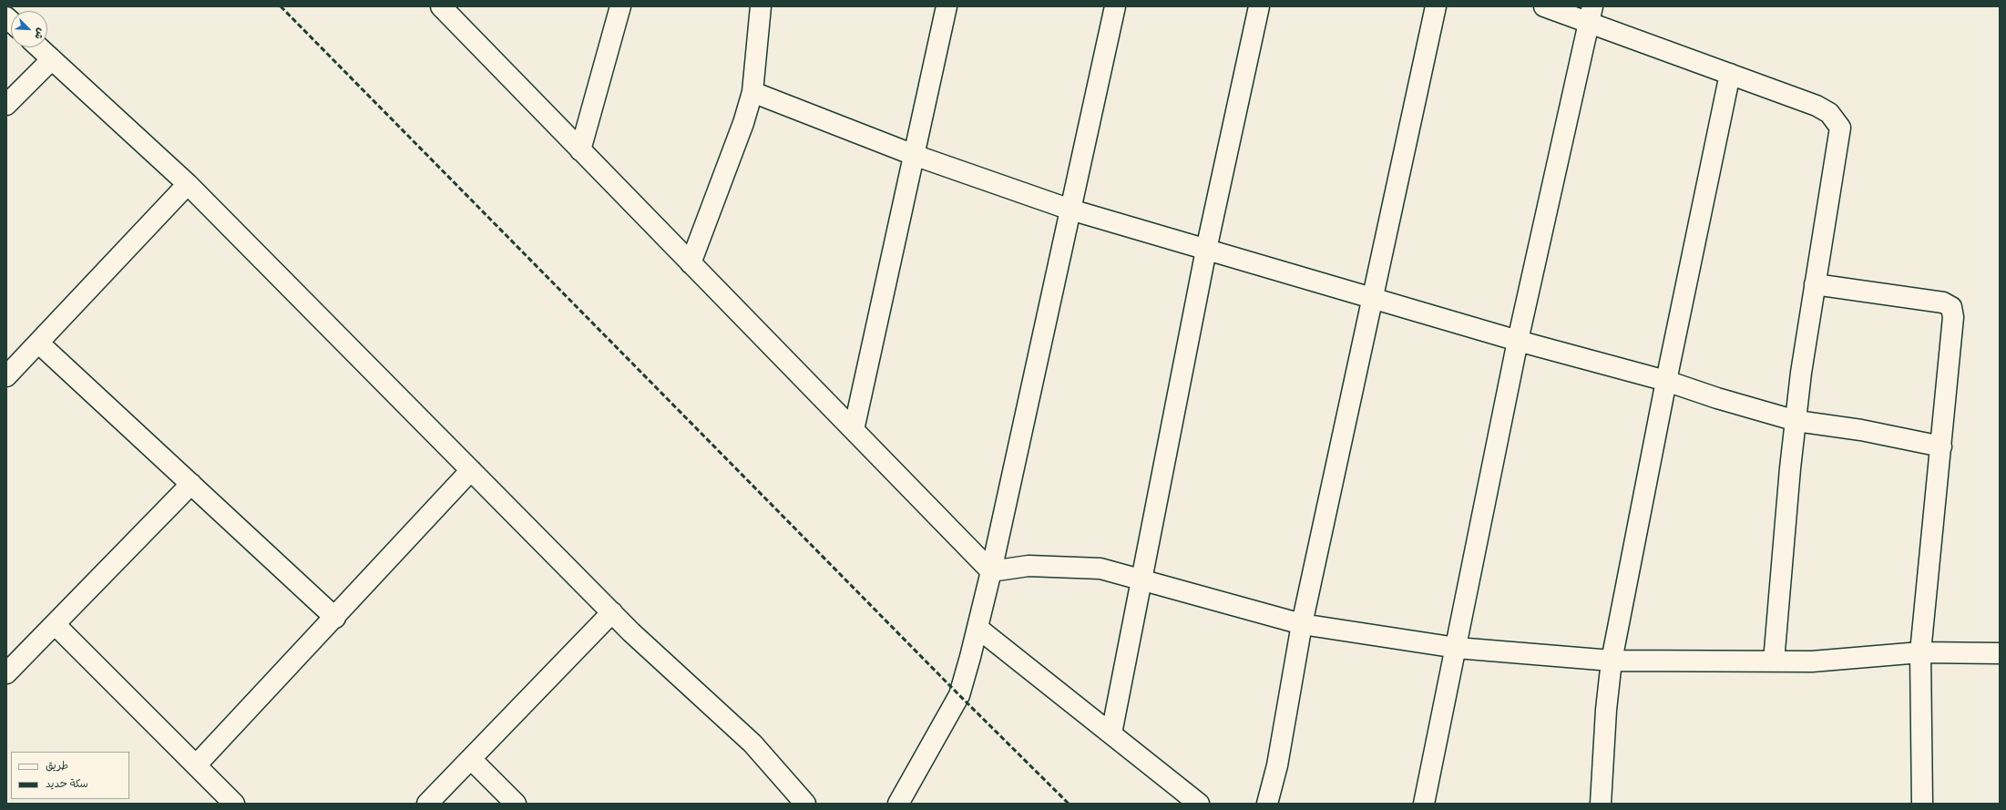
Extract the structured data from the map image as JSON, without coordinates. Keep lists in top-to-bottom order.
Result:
{
  "legend": ["طريق", "سكة حديد"],
  "north": "bottom right"
}
